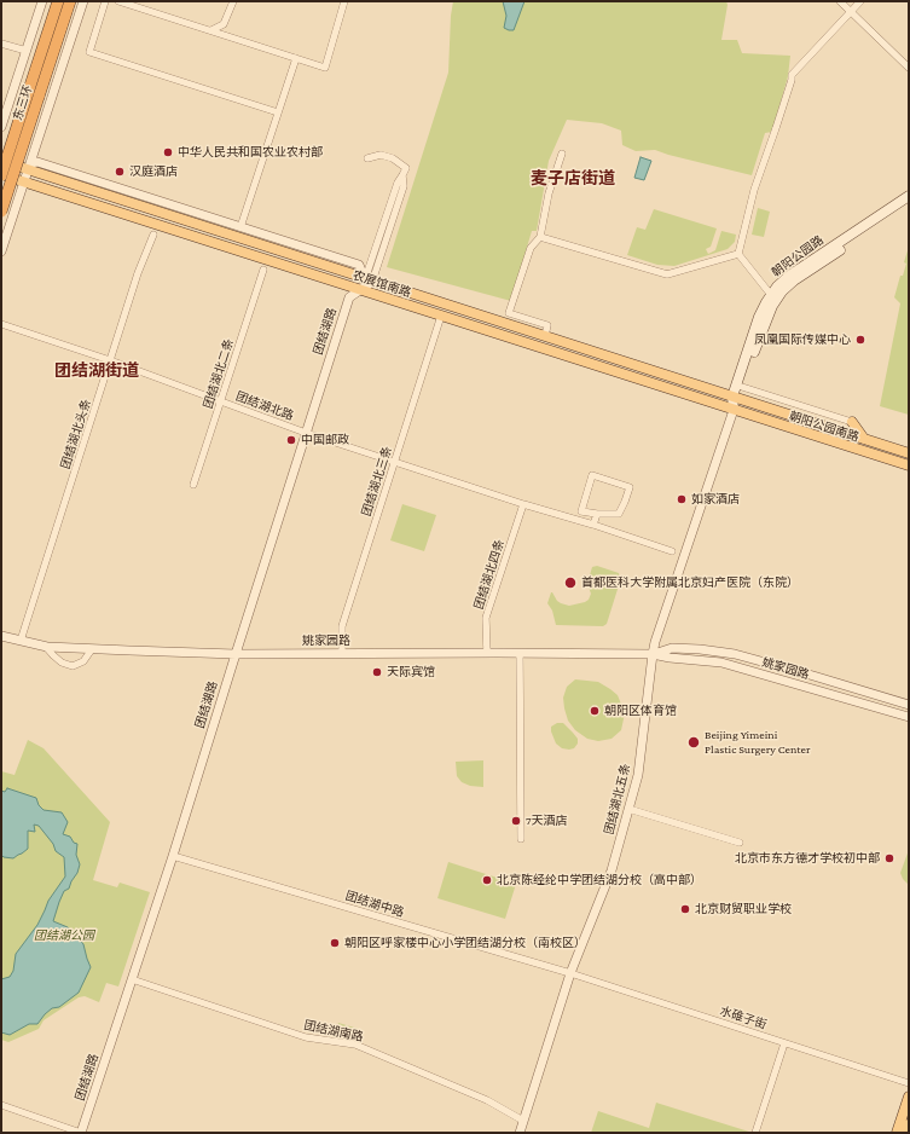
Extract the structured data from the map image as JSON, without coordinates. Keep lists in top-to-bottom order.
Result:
{
  "streets": {
    "highway": ["东三环"],
    "main road": ["朝阳公园路", "农展馆南路", "朝阳公园南路"],
    "street": [
      "团结湖路",
      "团结湖北二条",
      "团结湖北路",
      "团结湖北头条",
      "团结湖北三条",
      "团结湖北四条",
      "姚家园路",
      "团结湖北五条",
      "团结湖中路",
      "水碓子街",
      "团结湖南路"
    ]
  },
  "crossings": [
    ["东三环", "农展馆南路"],
    ["朝阳公园路", "农展馆南路"],
    ["朝阳公园路", "朝阳公园南路"],
    ["农展馆南路", "团结湖路"],
    ["农展馆南路", "朝阳公园南路"],
    ["农展馆南路", "团结湖北三条"],
    ["农展馆南路", "团结湖北五条"],
    ["团结湖路", "团结湖北路"],
    ["团结湖路", "姚家园路"],
    ["团结湖路", "团结湖中路"],
    ["团结湖路", "团结湖南路"],
    ["团结湖北二条", "团结湖北路"],
    ["团结湖北路", "团结湖北头条"],
    ["团结湖北路", "团结湖北三条"],
    ["团结湖北路", "团结湖北四条"],
    ["朝阳公园南路", "团结湖北五条"],
    ["团结湖北头条", "姚家园路"],
    ["团结湖北三条", "姚家园路"],
    ["团结湖北四条", "姚家园路"],
    ["姚家园路", "团结湖北五条"],
    ["团结湖北五条", "团结湖中路"],
    ["团结湖北五条", "水碓子街"],
    ["团结湖北五条", "团结湖南路"],
    ["团结湖中路", "水碓子街"]
  ],
  "districts": ["麦子店街道", "团结湖街道"],
  "parks": ["团结湖公园"],
  "places": [
    "中华人民共和国农业农村部",
    "汉庭酒店",
    "凤凰国际传媒中心",
    "中国邮政",
    "如家酒店",
    "首都医科大学附属北京妇产医院（东院）",
    "天际宾馆",
    "朝阳区体育馆",
    "Beijing Yimeini Plastic Surgery Center",
    "7天酒店",
    "北京市东方德才学校初中部",
    "北京陈经纶中学团结湖分校（高中部）",
    "北京财贸职业学校",
    "朝阳区呼家楼中心小学团结湖分校（南校区）"
  ]
}
